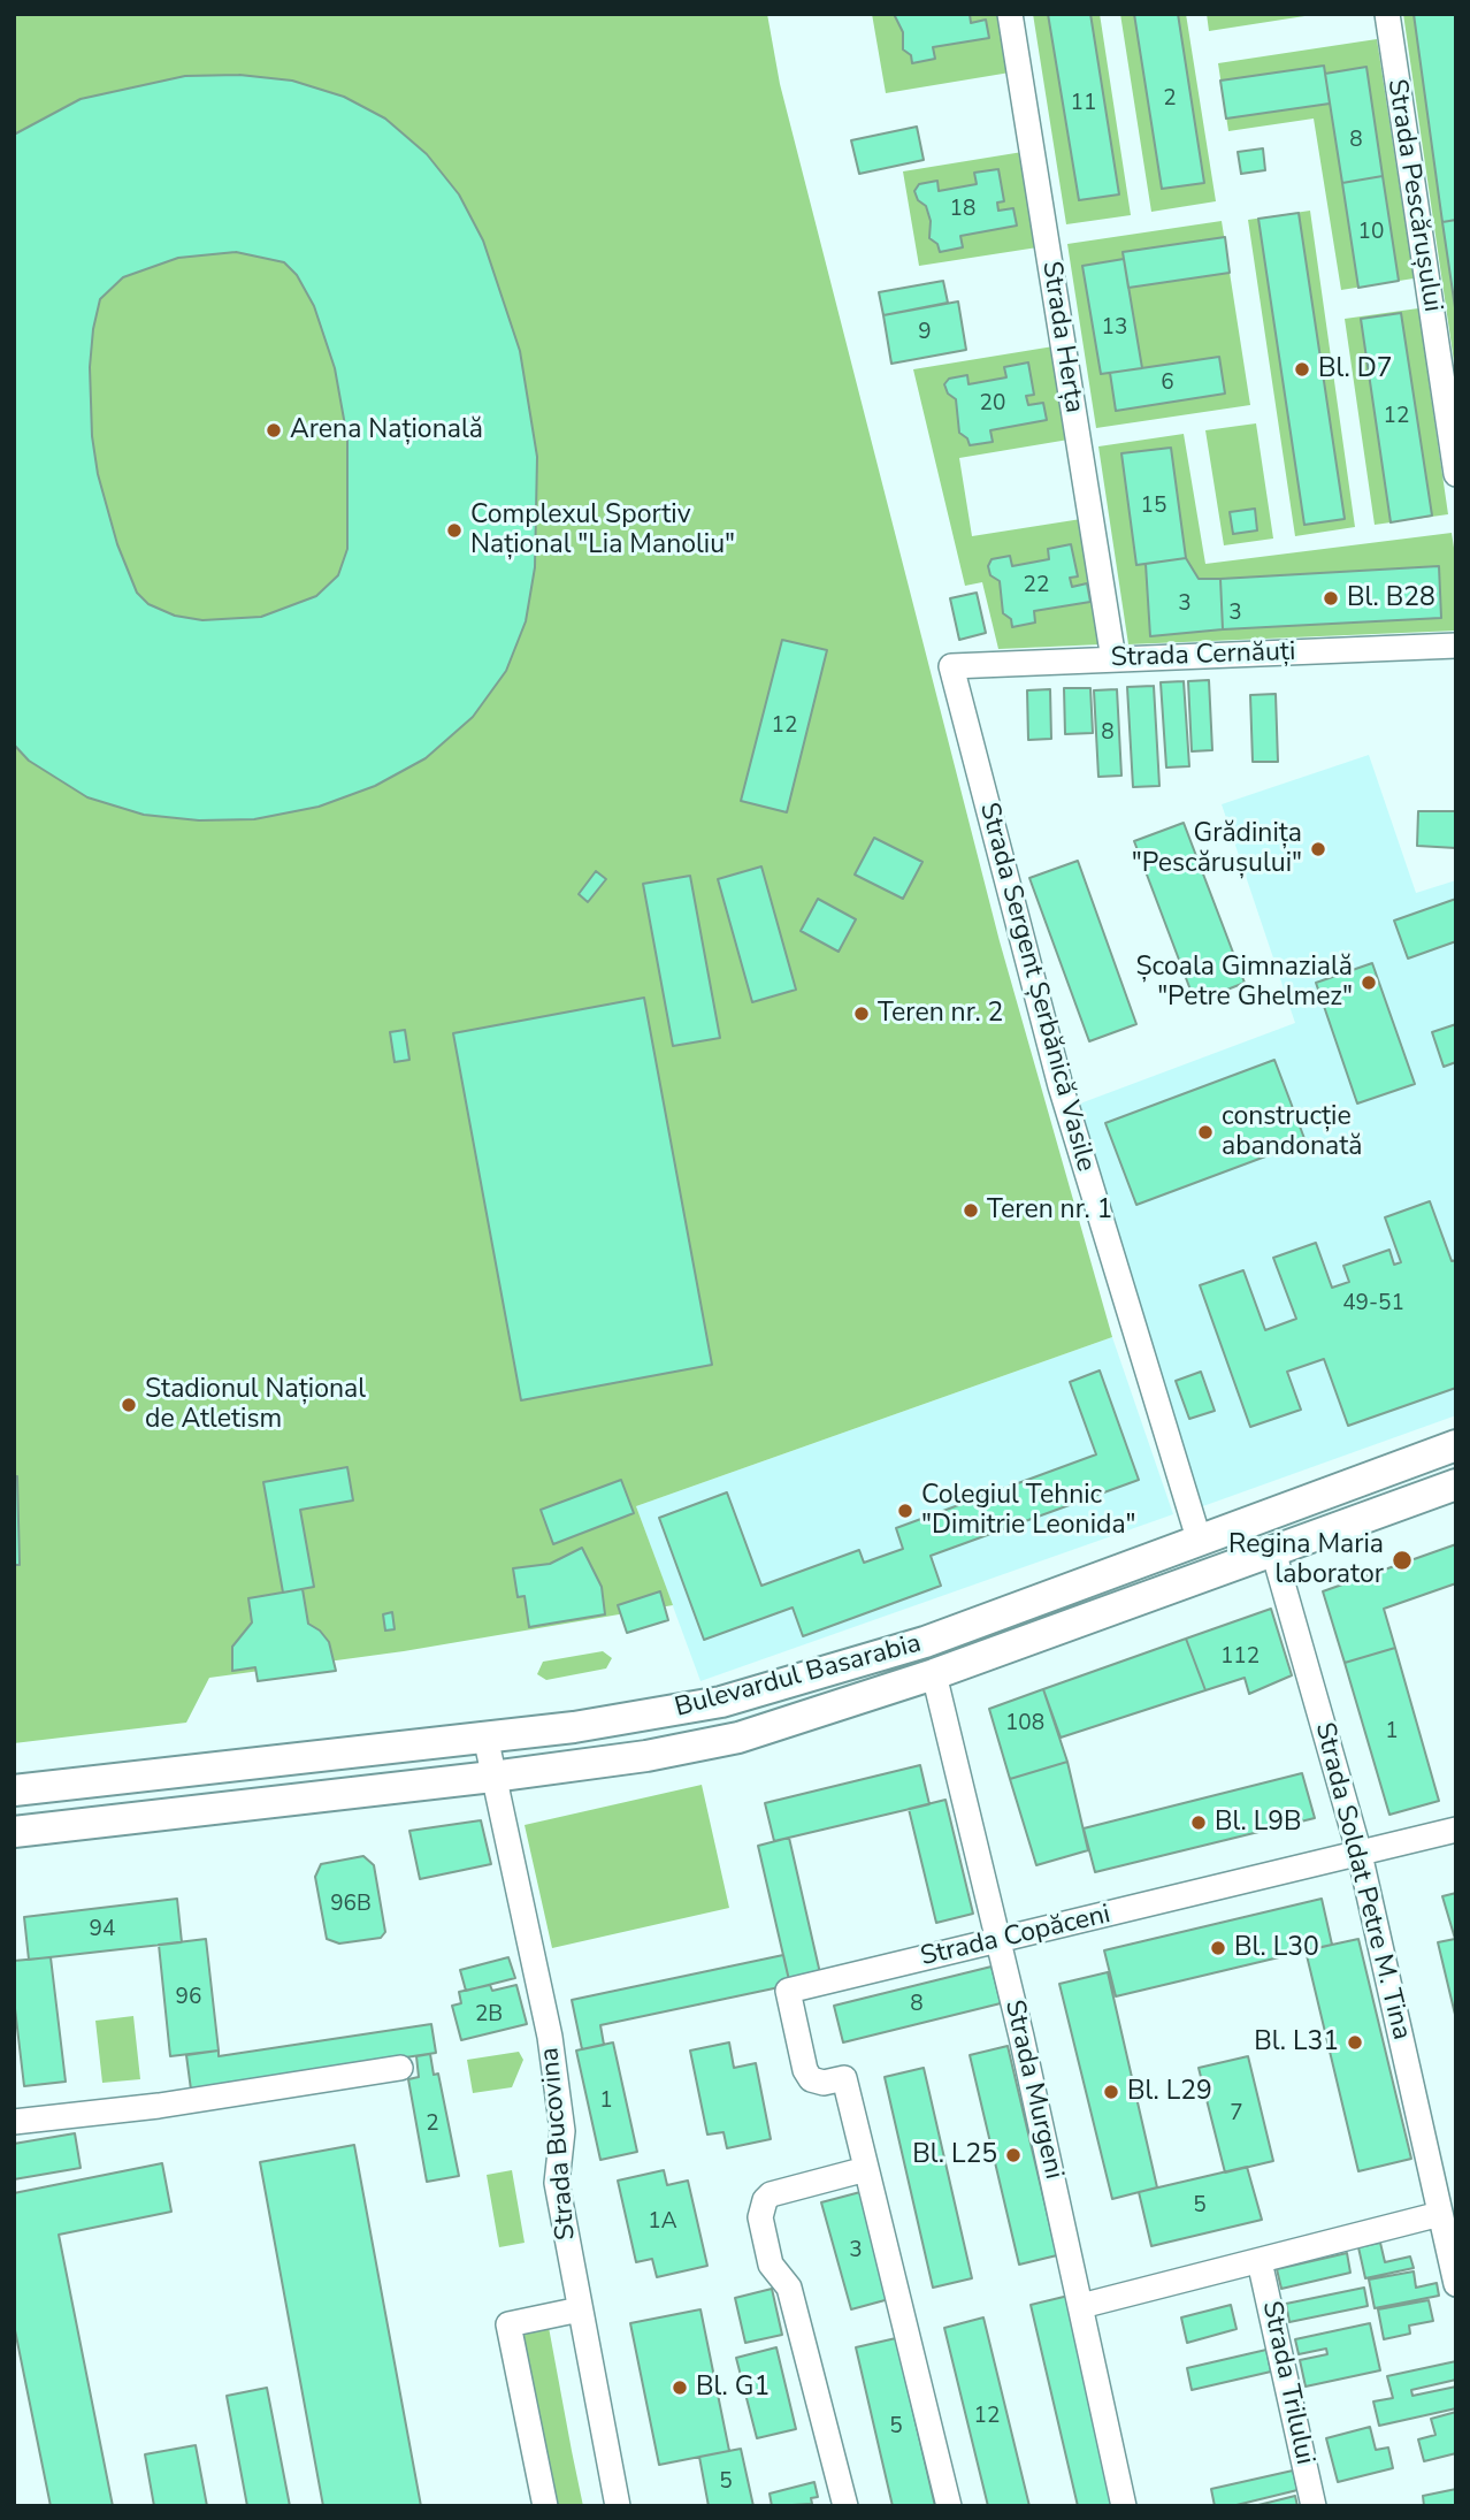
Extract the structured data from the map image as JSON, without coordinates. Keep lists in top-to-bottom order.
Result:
{
  "streets": {
    "main road": ["Bulevardul Basarabia"],
    "street": [
      "Strada Pescărușului",
      "Strada Herța",
      "Strada Cernăuți",
      "Strada Sergent Șerbănică Vasile",
      "Strada Soldat Petre M. Tina",
      "Strada Copăceni",
      "Strada Murgeni",
      "Strada Bucovina",
      "Strada Trilului"
    ]
  },
  "crossings": [
    ["Strada Herța", "Strada Cernăuți"],
    ["Strada Cernăuți", "Strada Sergent Șerbănică Vasile"],
    ["Strada Sergent Șerbănică Vasile", "Bulevardul Basarabia"],
    ["Bulevardul Basarabia", "Strada Soldat Petre M. Tina"],
    ["Bulevardul Basarabia", "Strada Murgeni"],
    ["Bulevardul Basarabia", "Strada Bucovina"],
    ["Strada Soldat Petre M. Tina", "Strada Copăceni"],
    ["Strada Copăceni", "Strada Murgeni"]
  ],
  "places": [
    "Bl. D7",
    "Arena Națională",
    "Complexul Sportiv Național \"Lia Manoliu\"",
    "Bl. B28",
    "Grădinița \"Pescărușului\"",
    "Școala Gimnazială \"Petre Ghelmez\"",
    "Teren nr. 2",
    "construcție abandonată",
    "Teren nr. 1",
    "Stadionul Național de Atletism",
    "Colegiul Tehnic \"Dimitrie Leonida\"",
    "Regina Maria laborator",
    "Bl. L9B",
    "Bl. L30",
    "Bl. L31",
    "Bl. L29",
    "Bl. L25",
    "Bl. G1"
  ],
  "house_numbers": [
    "2",
    "11",
    "8",
    "18",
    "10",
    "13",
    "9",
    "6",
    "20",
    "12",
    "15",
    "22",
    "3",
    "3",
    "12",
    "8",
    "49-51",
    "112",
    "108",
    "1",
    "96B",
    "94",
    "96",
    "8",
    "2B",
    "1",
    "7",
    "2",
    "5",
    "1A",
    "3",
    "12",
    "5",
    "5"
  ]
}
